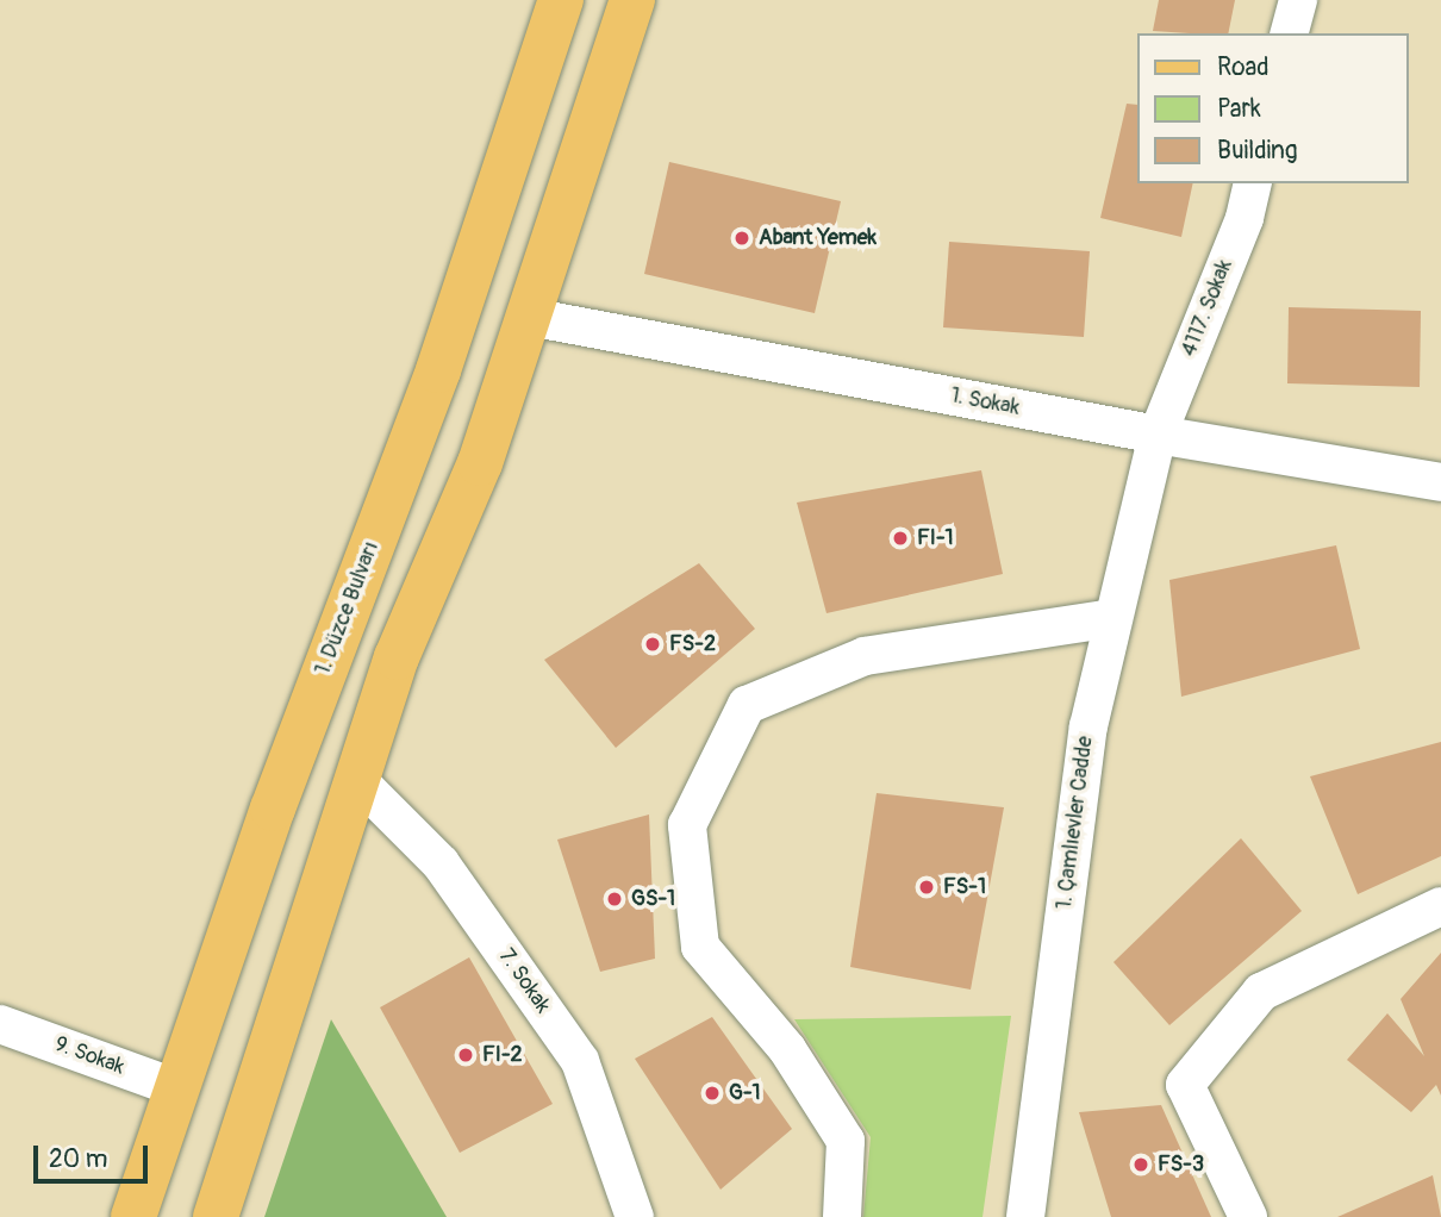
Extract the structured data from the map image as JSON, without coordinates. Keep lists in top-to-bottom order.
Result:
{
  "streets": {
    "main road": ["1. Düzce Bulvarı"],
    "street": [
      "4117. Sokak",
      "1. Sokak",
      "1. Çamlıevler Cadde",
      "7. Sokak",
      "9. Sokak"
    ]
  },
  "crossings": [
    ["4117. Sokak", "1. Sokak"],
    ["4117. Sokak", "1. Çamlıevler Cadde"],
    ["1. Sokak", "1. Çamlıevler Cadde"],
    ["1. Düzce Bulvarı", "9. Sokak"]
  ],
  "places": [
    "Abant Yemek",
    "FI-1",
    "FS-2",
    "FS-1",
    "GS-1",
    "FI-2",
    "G-1",
    "FS-3"
  ],
  "legend": ["Road", "Park", "Building"],
  "scale_bar": "20 m"
}
